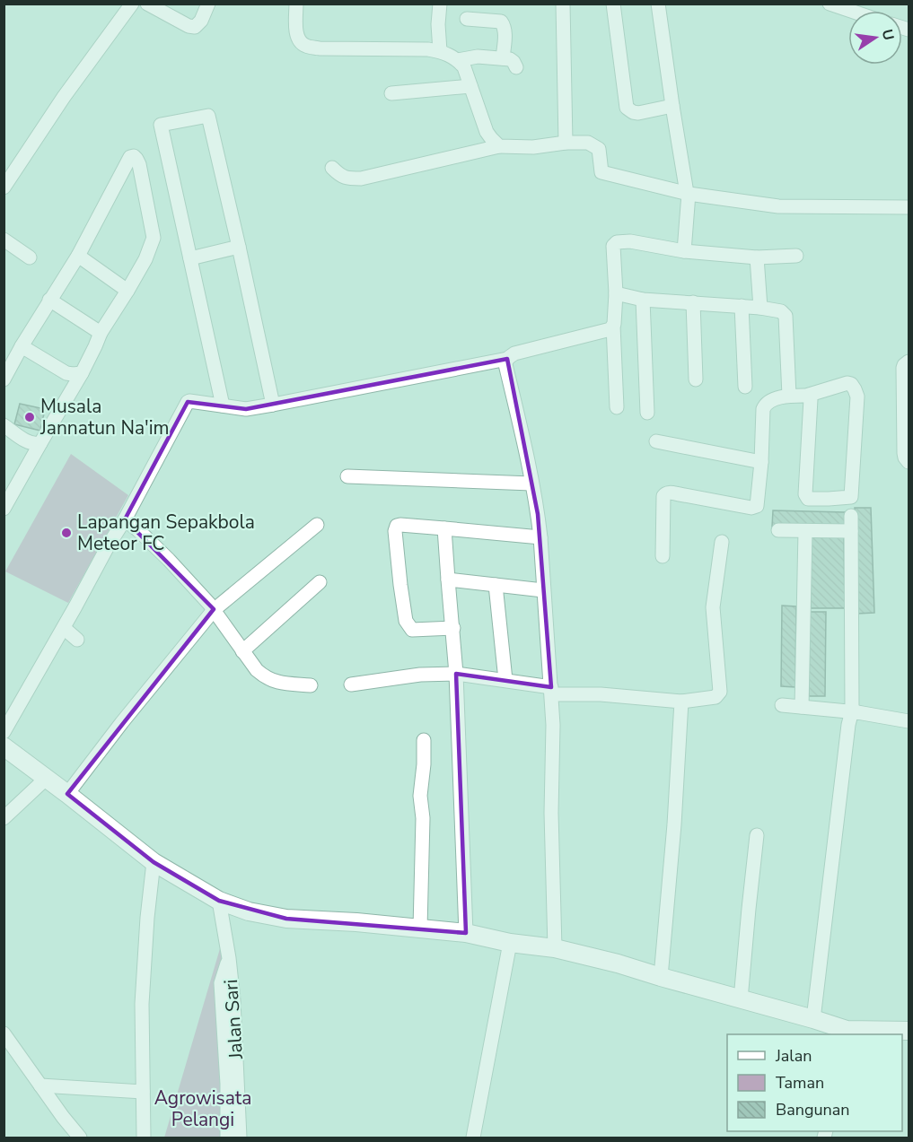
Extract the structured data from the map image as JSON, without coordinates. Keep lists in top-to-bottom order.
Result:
{
  "streets": {
    "street": ["Jalan Sari"]
  },
  "parks": ["Agrowisata Pelangi"],
  "places": ["Musala Jannatun Na'im", "Lapangan Sepakbola Meteor FC"],
  "legend": ["Jalan", "Taman", "Bangunan"],
  "north": "right"
}
